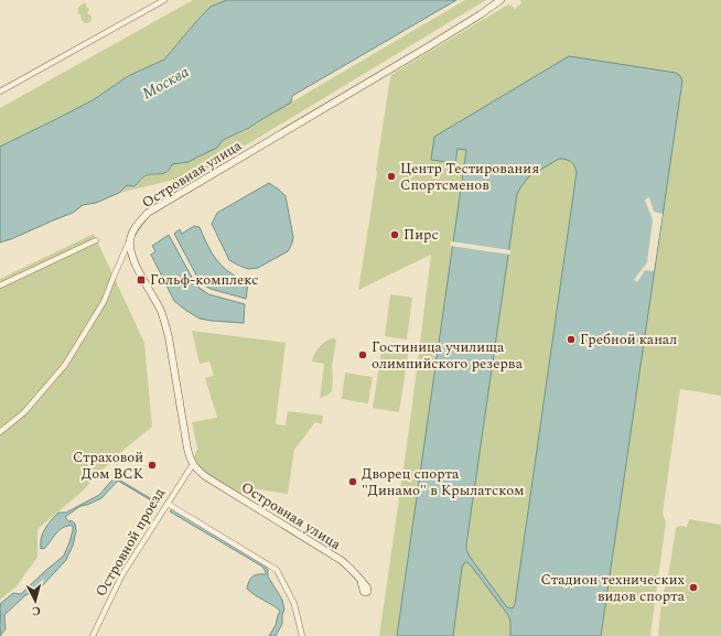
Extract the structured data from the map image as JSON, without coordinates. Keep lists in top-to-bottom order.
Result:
{
  "streets": {
    "street": ["Островная улица", "Островной проезд"]
  },
  "crossings": [
    ["Островная улица", "Островной проезд"]
  ],
  "water": ["Москва"],
  "places": {
    "other": [
      "Центр Тестирования Спортсменов",
      "Пирс",
      "Гребной канал",
      "Гостиница училища олимпийского резерва",
      "Страховой Дом ВСК",
      "Дворец спорта \"Динамо\" в Крылатском",
      "Стадион технических видов спорта"
    ],
    "transit": ["Гольф-комплекс"]
  },
  "north": "bottom"
}
